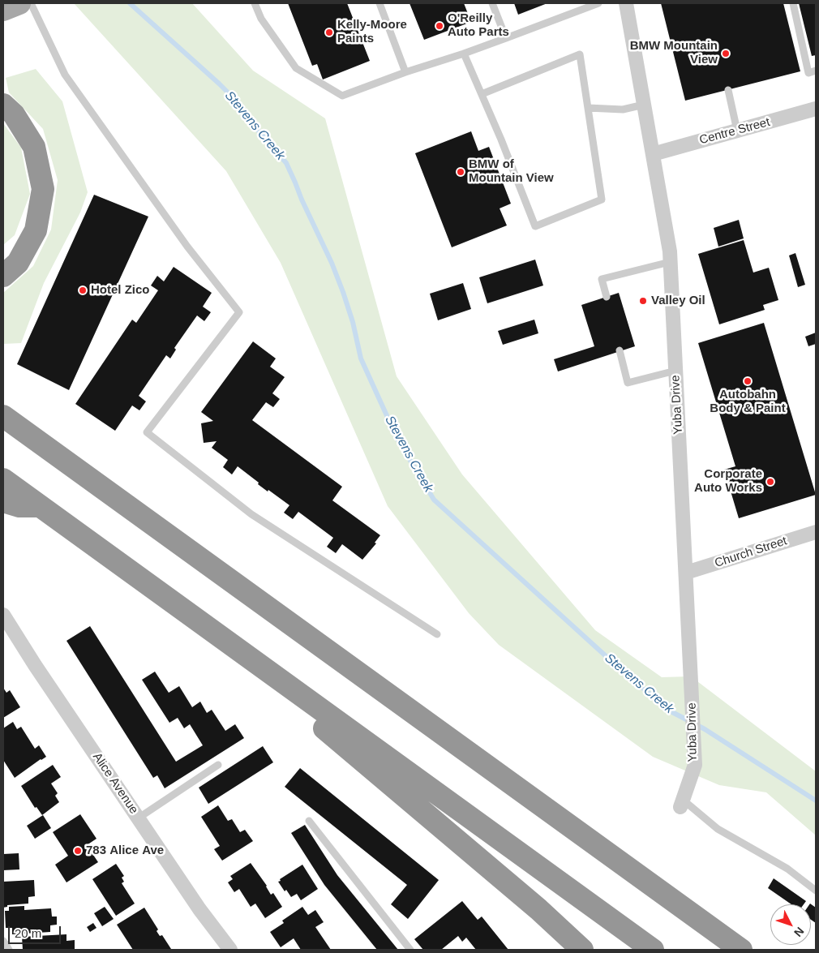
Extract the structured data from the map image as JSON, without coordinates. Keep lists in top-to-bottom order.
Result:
{
  "streets": {
    "street": [
      "Centre Street",
      "Yuba Drive",
      "Church Street",
      "Alice Avenue"
    ]
  },
  "crossings": [
    ["Centre Street", "Yuba Drive"],
    ["Yuba Drive", "Church Street"]
  ],
  "water": ["Stevens Creek"],
  "places": [
    "O'Reilly Auto Parts",
    "Kelly-Moore Paints",
    "BMW Mountain View",
    "BMW of Mountain View",
    "Hotel Zico",
    "Valley Oil",
    "Autobahn Body & Paint",
    "Corporate Auto Works",
    "783 Alice Ave"
  ],
  "scale_bar": "20 m",
  "north": "bottom right"
}
